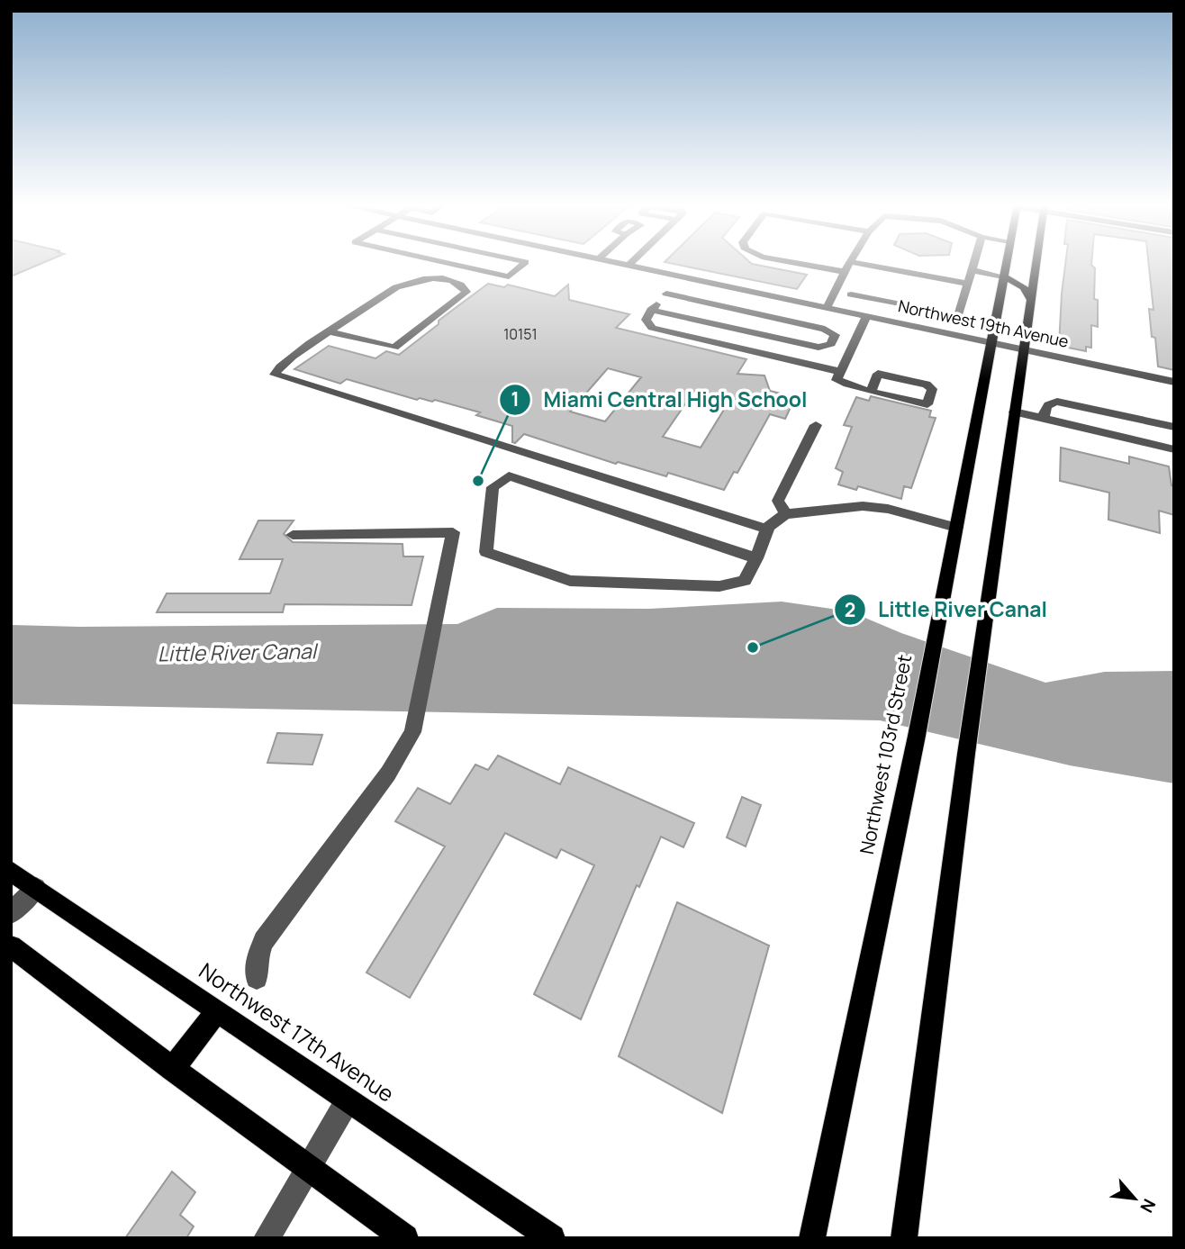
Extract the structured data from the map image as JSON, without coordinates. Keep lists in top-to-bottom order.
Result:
{
  "streets": {
    "main road": ["Northwest 103rd Street", "Northwest 17th Avenue"],
    "street": ["Northwest 19th Avenue"]
  },
  "crossings": [
    ["Northwest 19th Avenue", "Northwest 103rd Street"]
  ],
  "water": ["Little River Canal"],
  "places": ["Miami Central High School", "Little River Canal"],
  "house_numbers": ["10151"],
  "north": "bottom right"
}
